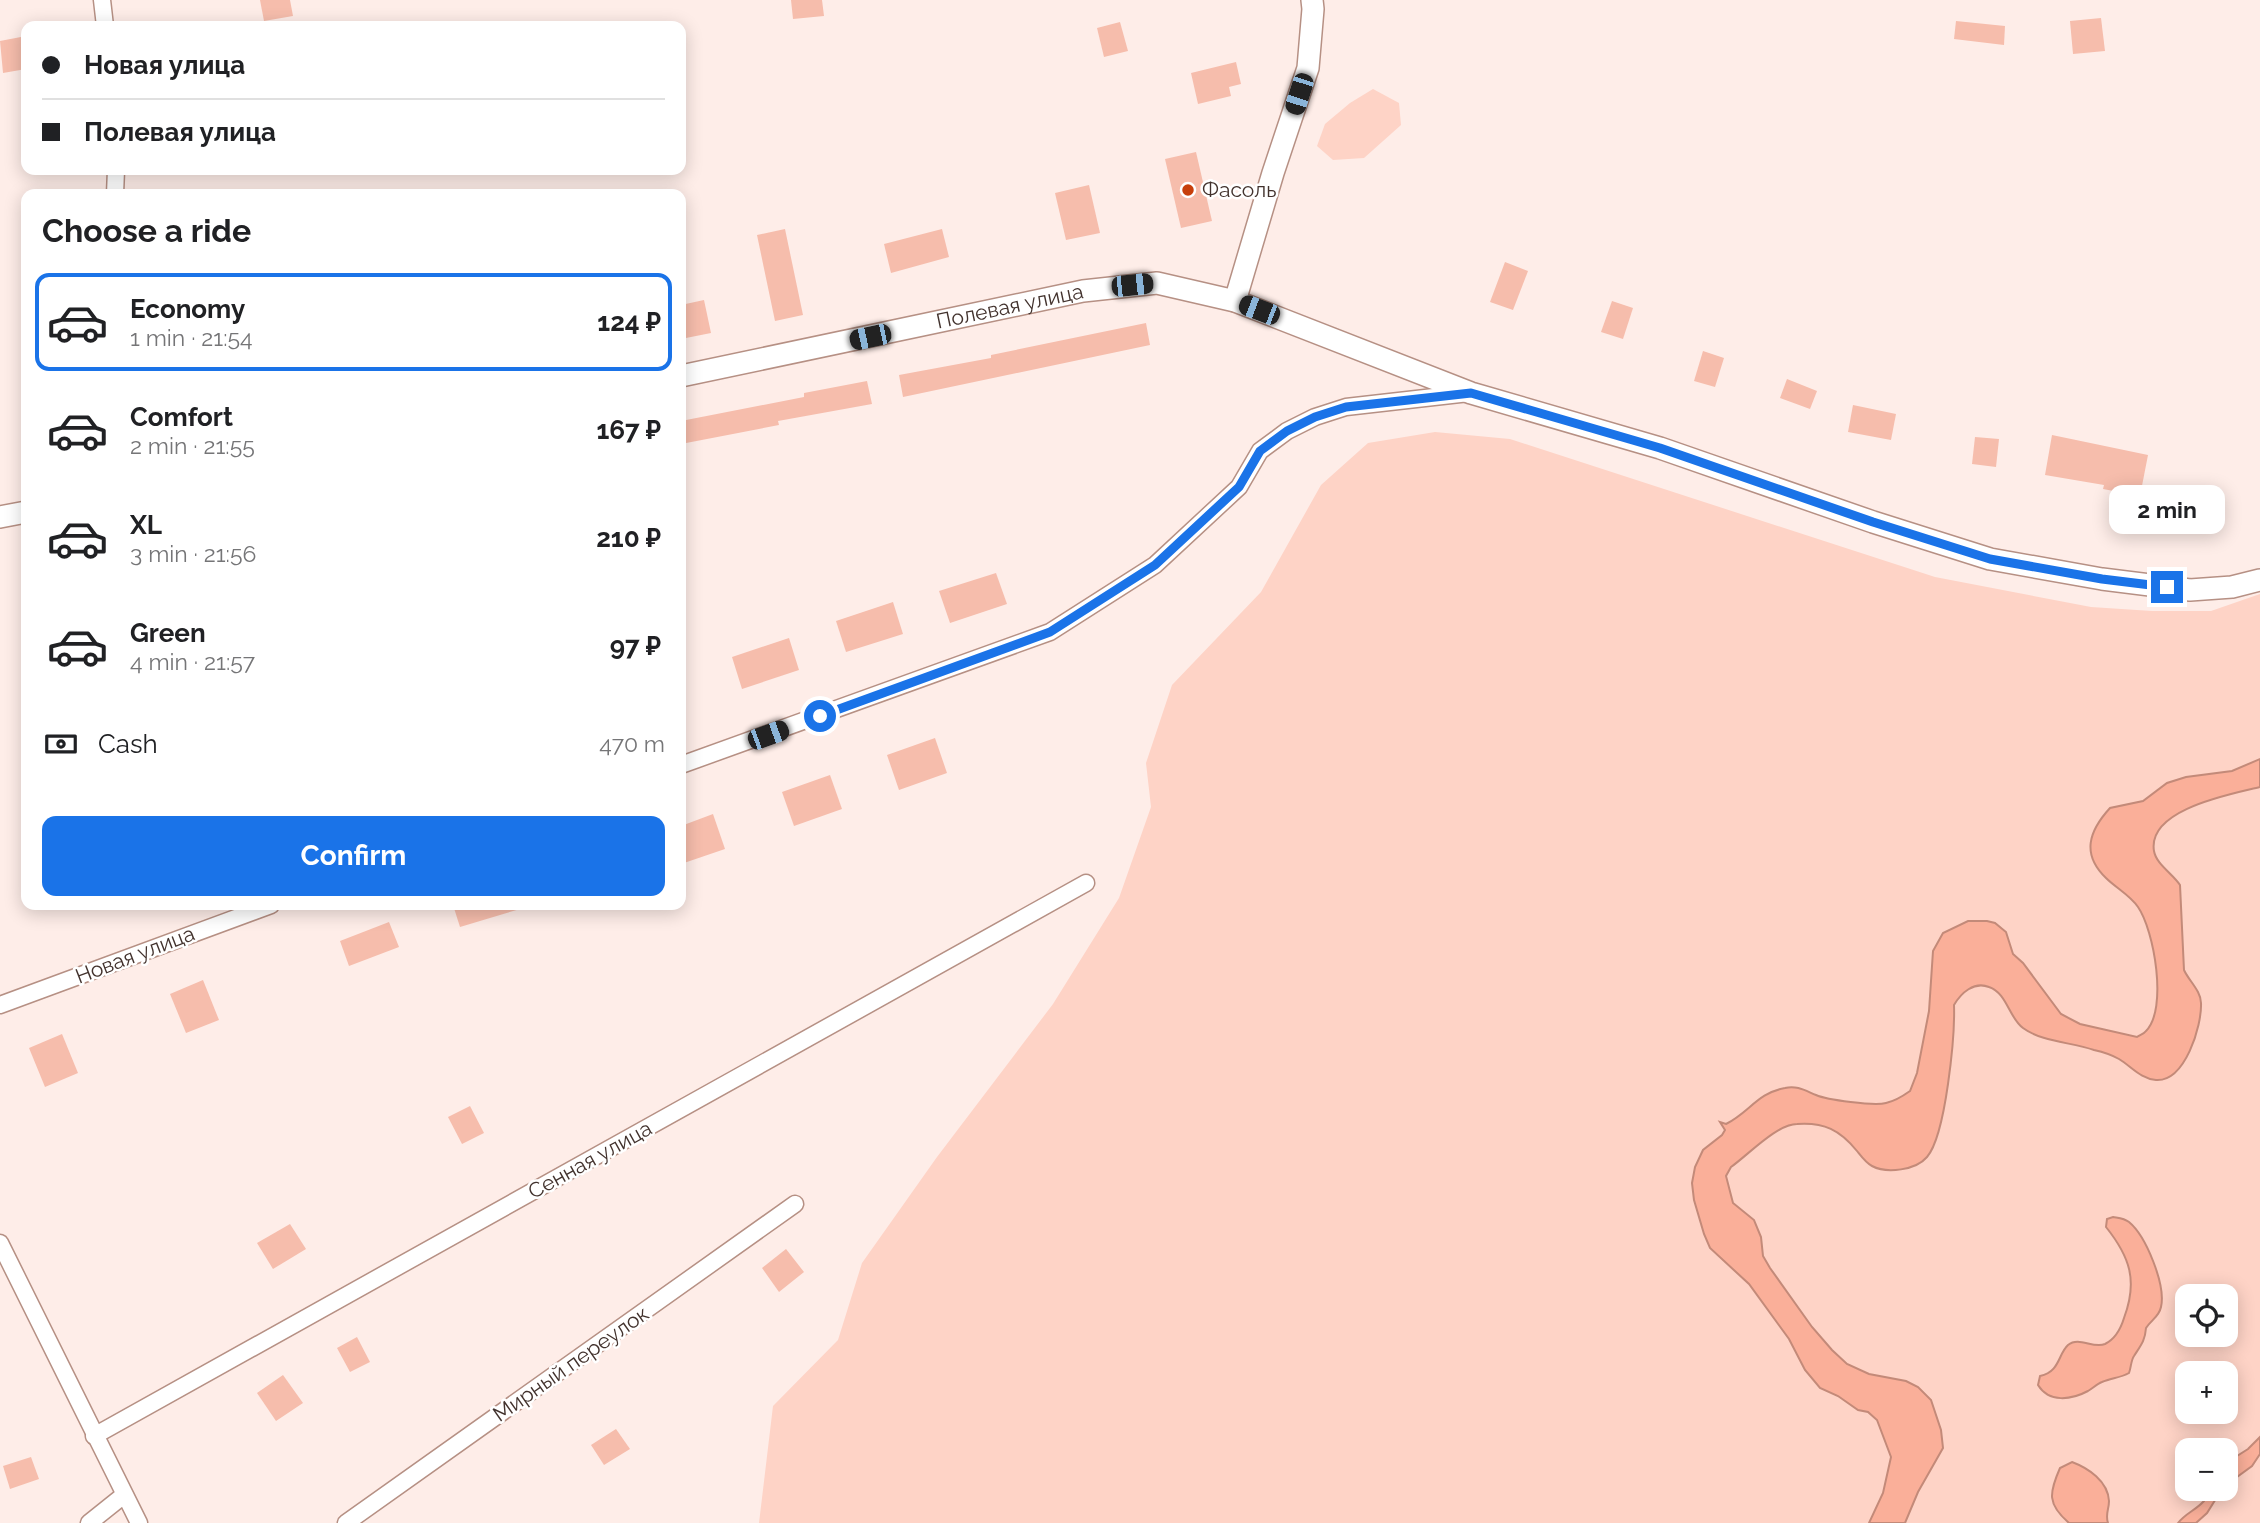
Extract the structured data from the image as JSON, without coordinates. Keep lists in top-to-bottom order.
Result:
{
  "streets": {
    "street": [
      "Полевая улица",
      "Новая улица",
      "Сенная улица",
      "Мирный переулок"
    ]
  },
  "places": ["Фасоль"],
  "page": {
    "banner": ["Новая улица", "Полевая улица"],
    "heading": "Choose a ride",
    "list": [
      {
        "name": "Economy",
        "note": "1 min · 21:54",
        "value": "124 ₽"
      },
      {
        "name": "Comfort",
        "note": "2 min · 21:55",
        "value": "167 ₽"
      },
      {
        "name": "XL",
        "note": "3 min · 21:56",
        "value": "210 ₽"
      },
      {
        "name": "Green",
        "note": "4 min · 21:57",
        "value": "97 ₽"
      }
    ],
    "bubble": "2 min",
    "pay": ["Cash", "470 m"],
    "buttons": "Confirm",
    "map_buttons": ["+", "−"]
  }
}
